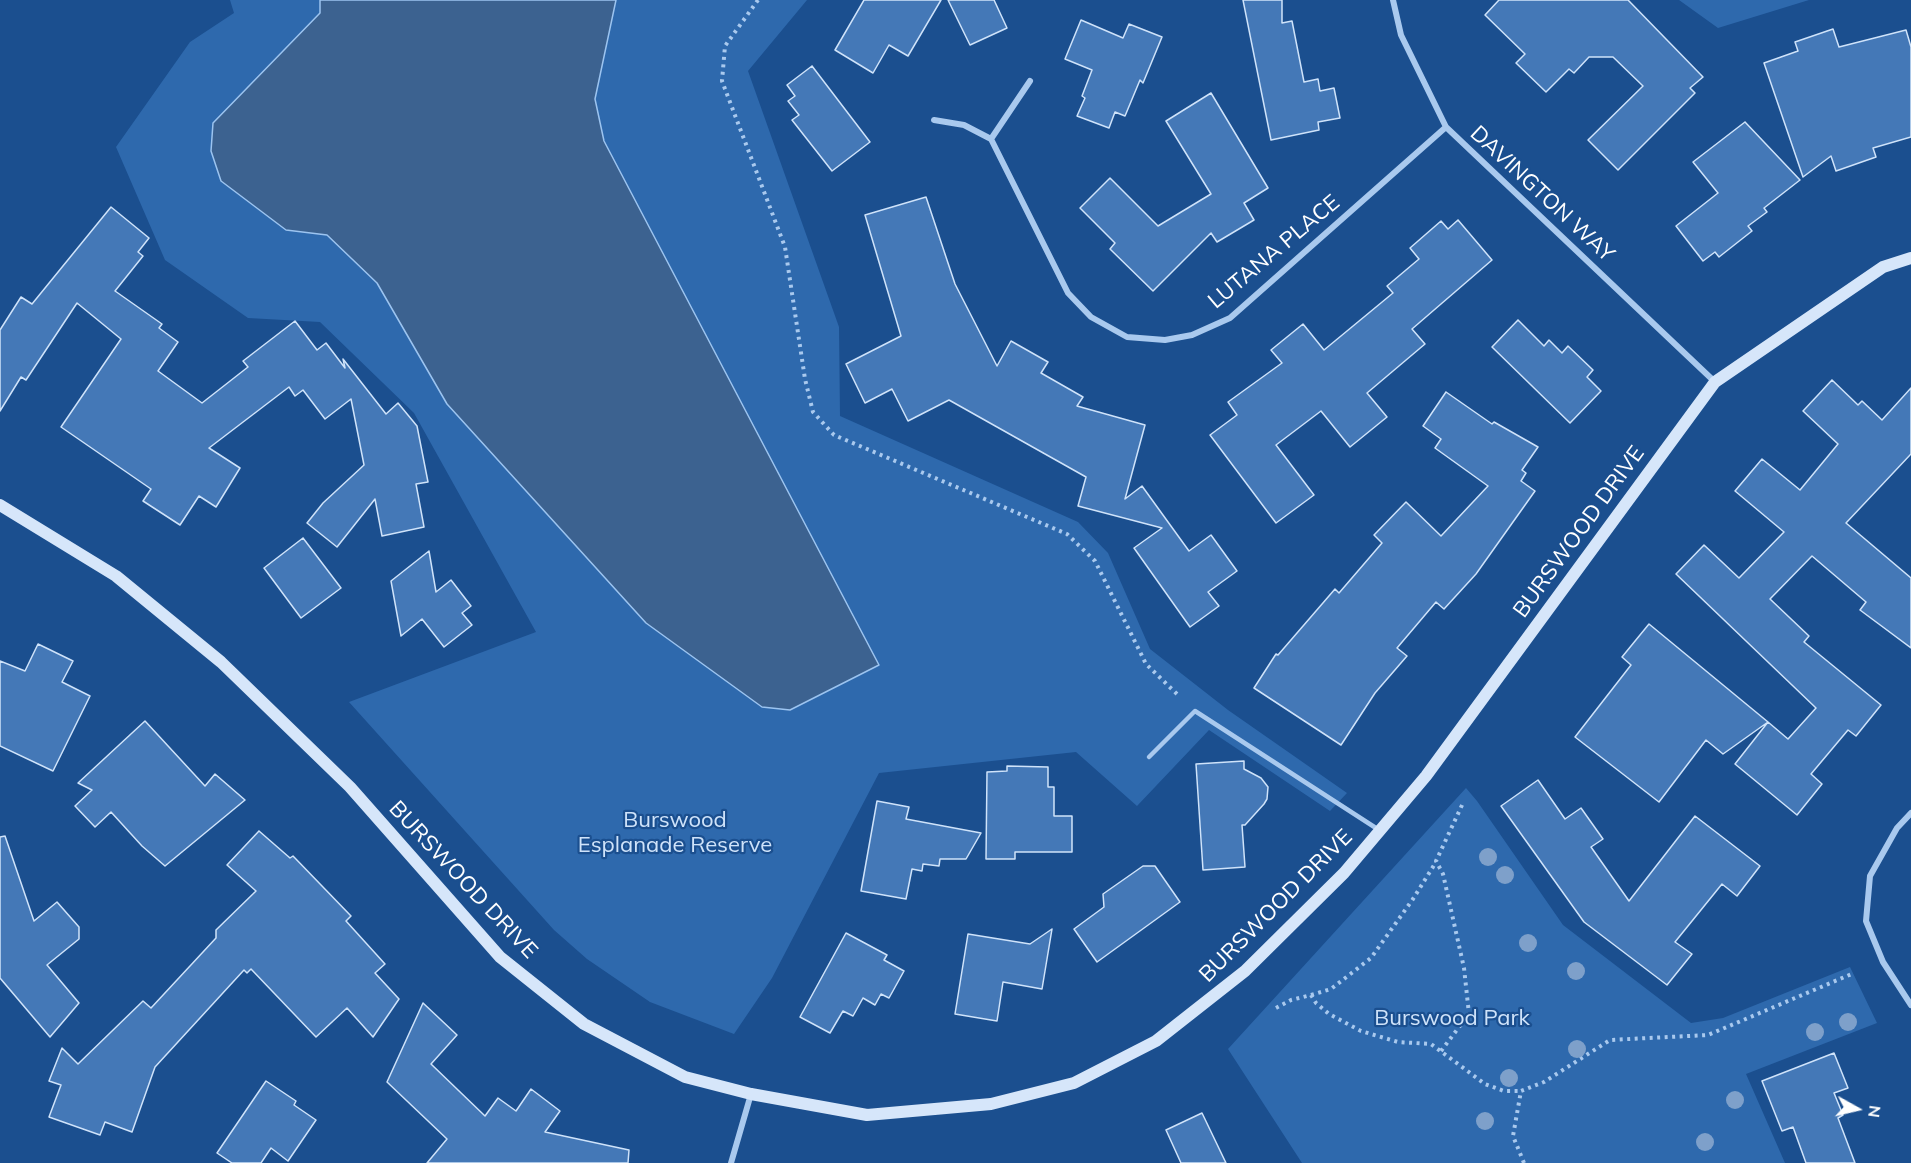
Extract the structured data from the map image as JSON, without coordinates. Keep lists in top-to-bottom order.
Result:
{
  "streets": {
    "street": ["DAVINGTON WAY", "LUTANA PLACE", "BURSWOOD DRIVE"]
  },
  "crossings": [
    ["DAVINGTON WAY", "LUTANA PLACE"],
    ["DAVINGTON WAY", "BURSWOOD DRIVE"]
  ],
  "parks": ["Burswood Esplanade Reserve", "Burswood Park"],
  "north": "right"
}
